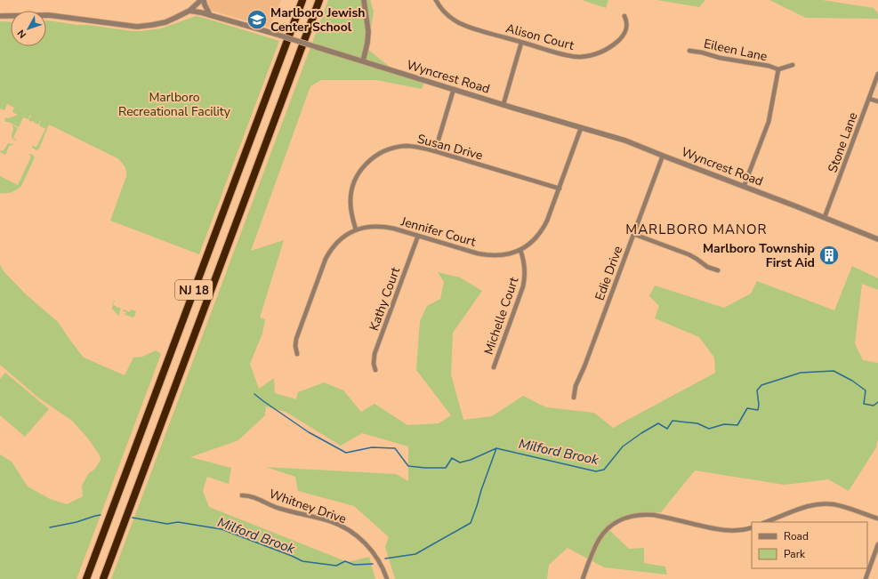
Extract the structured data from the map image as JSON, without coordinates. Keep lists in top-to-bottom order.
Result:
{
  "streets": {
    "highway": ["NJ 18"],
    "street": [
      "Alison Court",
      "Eileen Lane",
      "Wyncrest Road",
      "Stone Lane",
      "Susan Drive",
      "Jennifer Court",
      "Edie Drive",
      "Kathy Court",
      "Michelle Court",
      "Whitney Drive"
    ]
  },
  "crossings": [
    ["Wyncrest Road", "Stone Lane"],
    ["Wyncrest Road", "Jennifer Court"],
    ["Wyncrest Road", "Edie Drive"],
    ["Susan Drive", "Jennifer Court"],
    ["Jennifer Court", "Kathy Court"],
    ["Jennifer Court", "Michelle Court"]
  ],
  "districts": ["MARLBORO MANOR"],
  "water": ["Milford Brook"],
  "parks": ["Marlboro Recreational Facility"],
  "places": {
    "school or university": ["Marlboro Jewish Center School"],
    "building": ["Marlboro Township First Aid"]
  },
  "legend": ["Road", "Park"],
  "north": "bottom left"
}
